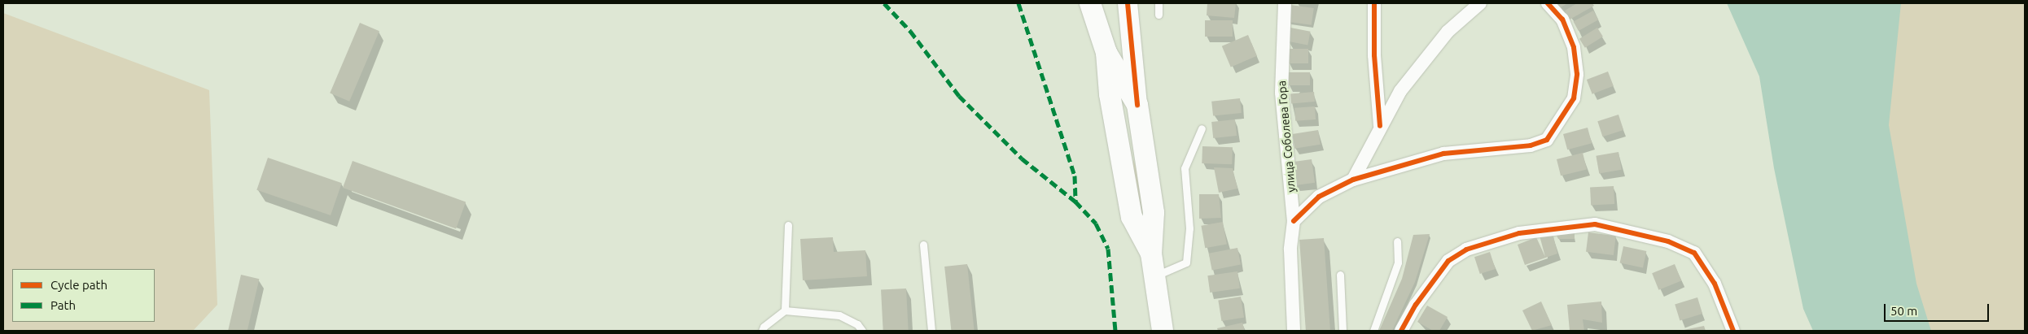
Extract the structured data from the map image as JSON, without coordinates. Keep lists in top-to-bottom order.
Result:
{
  "streets": {
    "street": ["улица Соболева Гора"]
  },
  "legend": ["Cycle path", "Path"],
  "scale_bar": "50 m"
}
